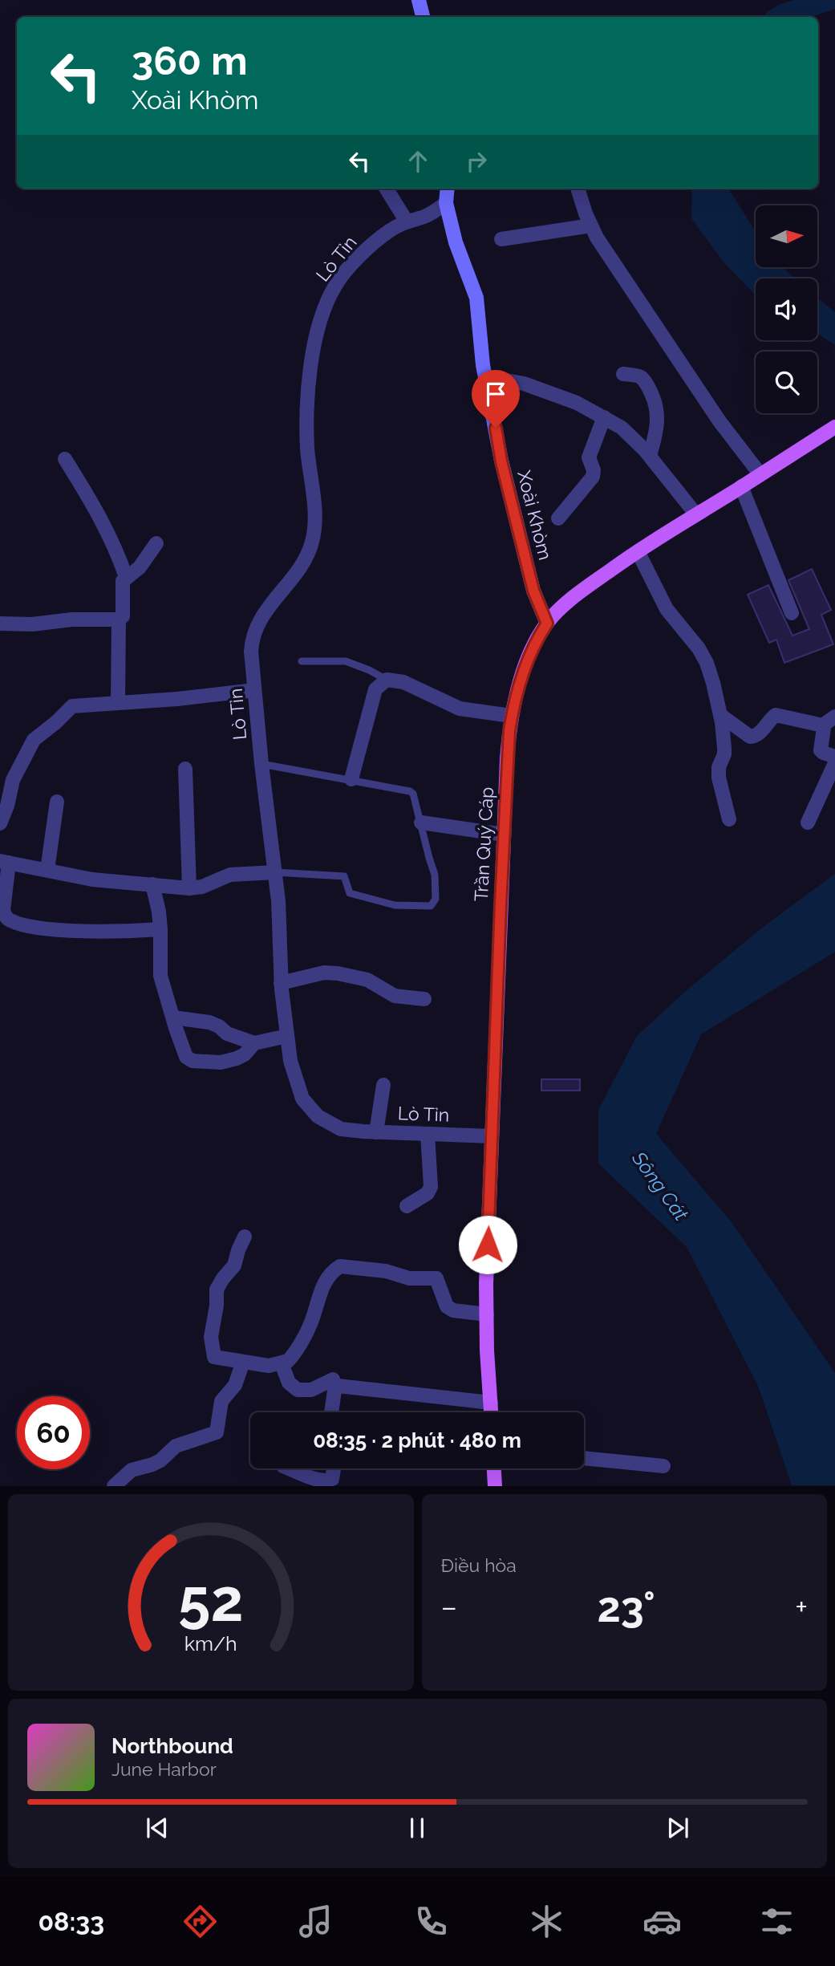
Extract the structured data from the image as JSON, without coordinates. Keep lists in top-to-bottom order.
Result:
{
  "streets": {
    "main road": ["Trần Quý Cáp"],
    "street": ["Lò Tỉn", "Xoài Khòm"]
  },
  "crossings": [
    ["Lò Tỉn", "Xoài Khòm"],
    ["Lò Tỉn", "Trần Quý Cáp"],
    ["Xoài Khòm", "Trần Quý Cáp"]
  ],
  "water": ["Sông Cát"],
  "north": "right",
  "page": {
    "turn": ["360 m", "Xoài Khòm"],
    "limit": "60",
    "trip": "08:35 · 2 phút · 480 m",
    "tile": "Điều hòa",
    "heat": ["−", "23°", "+"],
    "song": ["Northbound", "June Harbor"],
    "tabs": "08:33",
    "gauge": ["52", "km/h"]
  }
}
